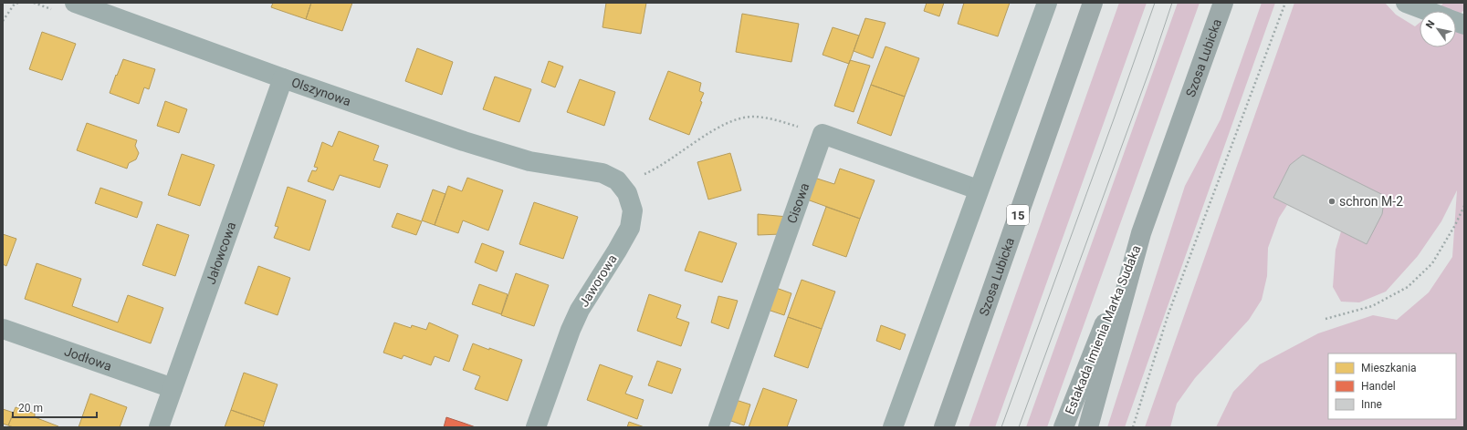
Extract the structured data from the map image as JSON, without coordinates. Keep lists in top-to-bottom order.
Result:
{
  "streets": {
    "main road": ["Szosa Lubicka", "15", "Estakada imienia Marka Sudaka"],
    "street": [
      "Olszynowa",
      "Cisowa",
      "Jałowcowa",
      "Jaworowa",
      "Jodłowa"
    ]
  },
  "crossings": [
    ["Szosa Lubicka", "Estakada imienia Marka Sudaka"],
    ["Olszynowa", "Jałowcowa"],
    ["Olszynowa", "Jaworowa"],
    ["Jałowcowa", "Jodłowa"]
  ],
  "places": ["schron M-2"],
  "legend": ["Mieszkania", "Handel", "Inne"],
  "scale_bar": "20 m",
  "north": "top left"
}
